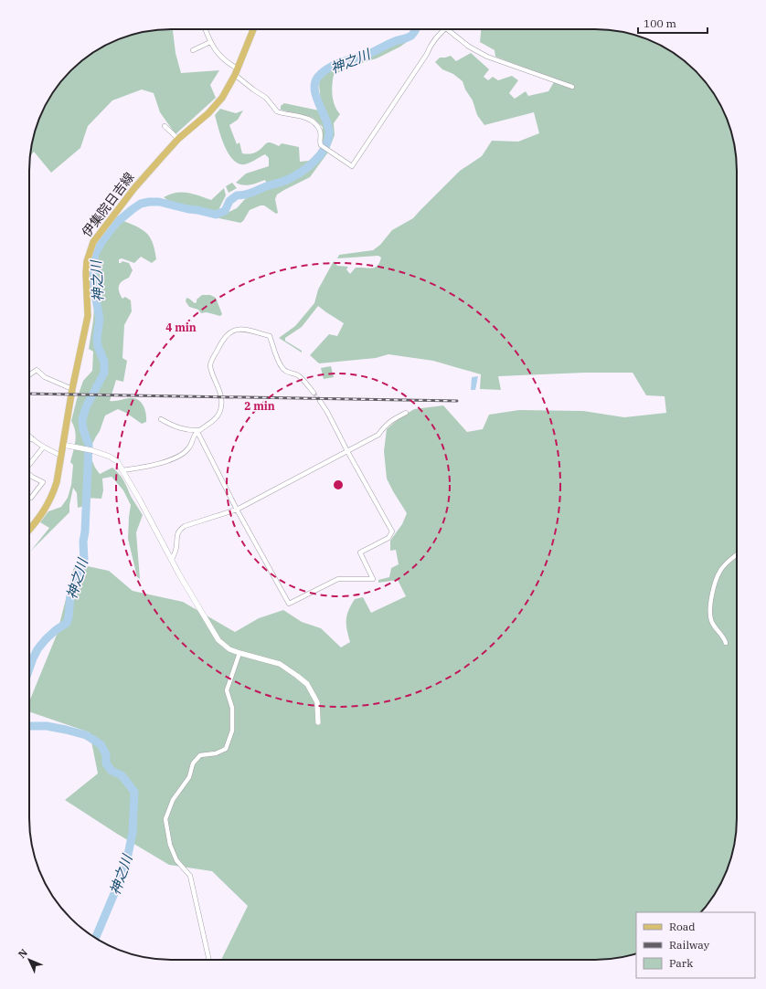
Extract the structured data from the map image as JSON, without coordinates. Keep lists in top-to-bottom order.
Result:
{
  "streets": {
    "main road": ["伊集院日吉線"]
  },
  "water": ["神之川"],
  "legend": ["Road", "Railway", "Park"],
  "scale_bar": "100 m",
  "north": "top left",
  "rings": ["4 min", "2 min"]
}
